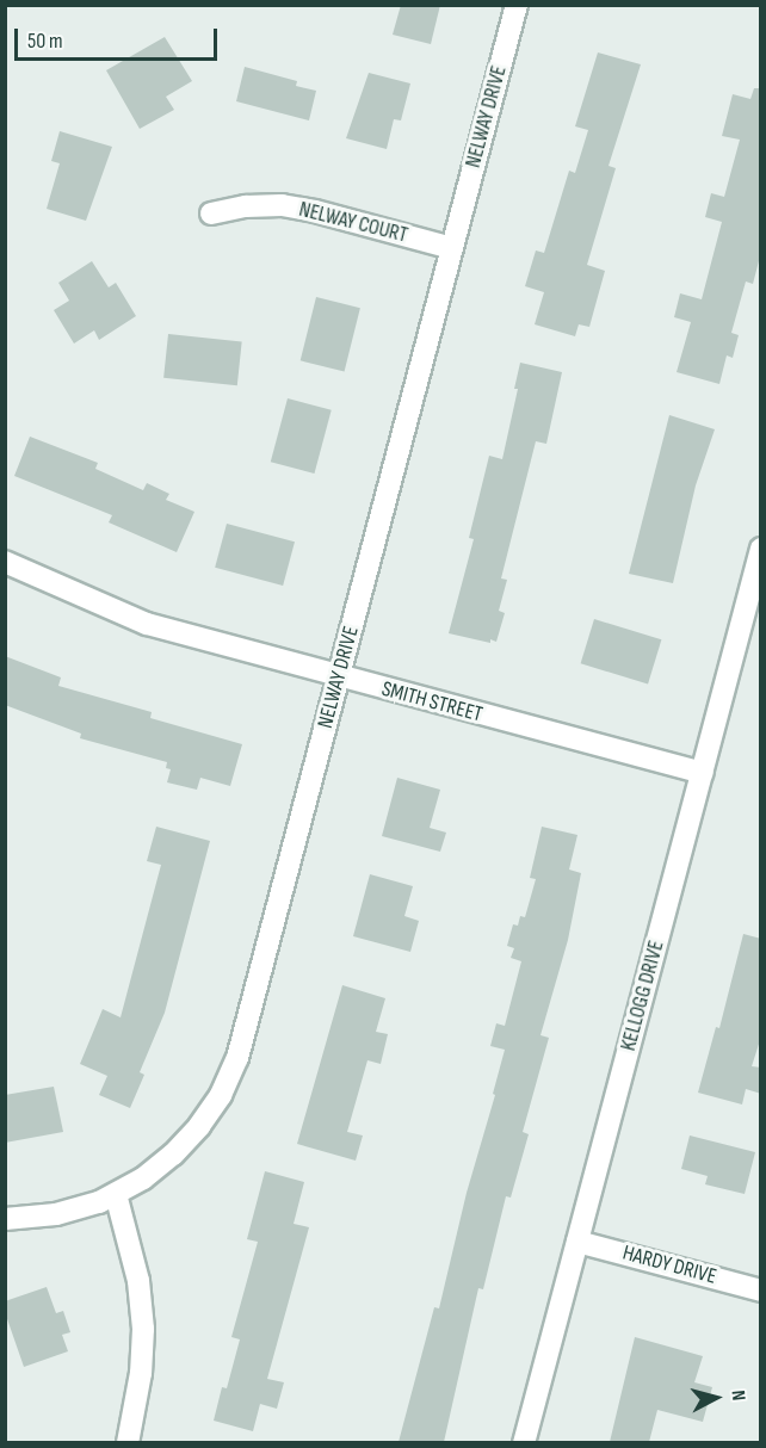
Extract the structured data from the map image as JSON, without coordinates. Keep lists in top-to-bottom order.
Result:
{
  "streets": {
    "street": [
      "NELWAY DRIVE",
      "NELWAY COURT",
      "SMITH STREET",
      "KELLOGG DRIVE",
      "HARDY DRIVE"
    ]
  },
  "crossings": [
    ["NELWAY DRIVE", "NELWAY COURT"],
    ["NELWAY DRIVE", "SMITH STREET"],
    ["SMITH STREET", "KELLOGG DRIVE"],
    ["KELLOGG DRIVE", "HARDY DRIVE"]
  ],
  "scale_bar": "50 m",
  "north": "right"
}
